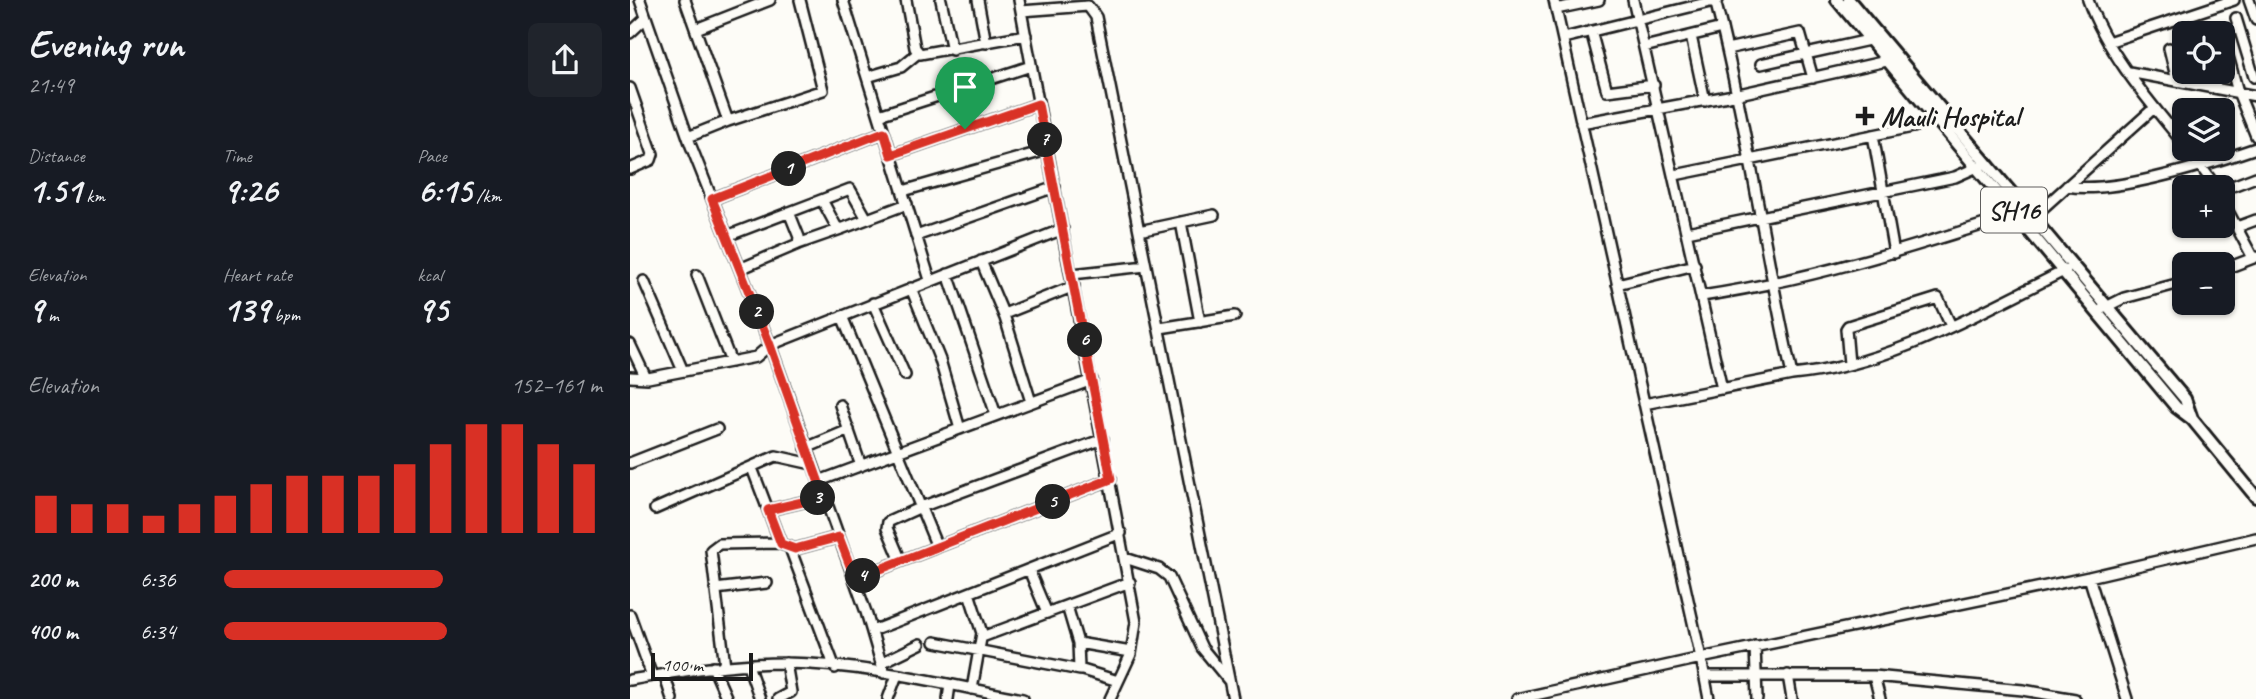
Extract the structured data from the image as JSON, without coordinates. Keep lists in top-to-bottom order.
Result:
{
  "streets": {
    "main road": ["SH16"]
  },
  "places": {
    "health": ["Mauli Hospital"]
  },
  "scale_bar": "100 m",
  "page": {
    "heading": ["Evening run", "21:49"],
    "map_buttons": ["+", "−"],
    "stats": [
      ["Distance", "1.51 km"],
      ["Time", "9:26"],
      ["Pace", "6:15 /km"],
      ["Elevation", "9 m"],
      ["Heart rate", "139 bpm"],
      ["kcal", "95"]
    ],
    "pins": [
      "7",
      "1",
      "2",
      "6",
      "3",
      "5",
      "4"
    ],
    "chart": ["Elevation", "152–161 m"],
    "list": [
      {
        "name": "200 m",
        "note": "6:36"
      },
      {
        "name": "400 m",
        "note": "6:34"
      }
    ],
    "scale": "100 m"
  }
}
